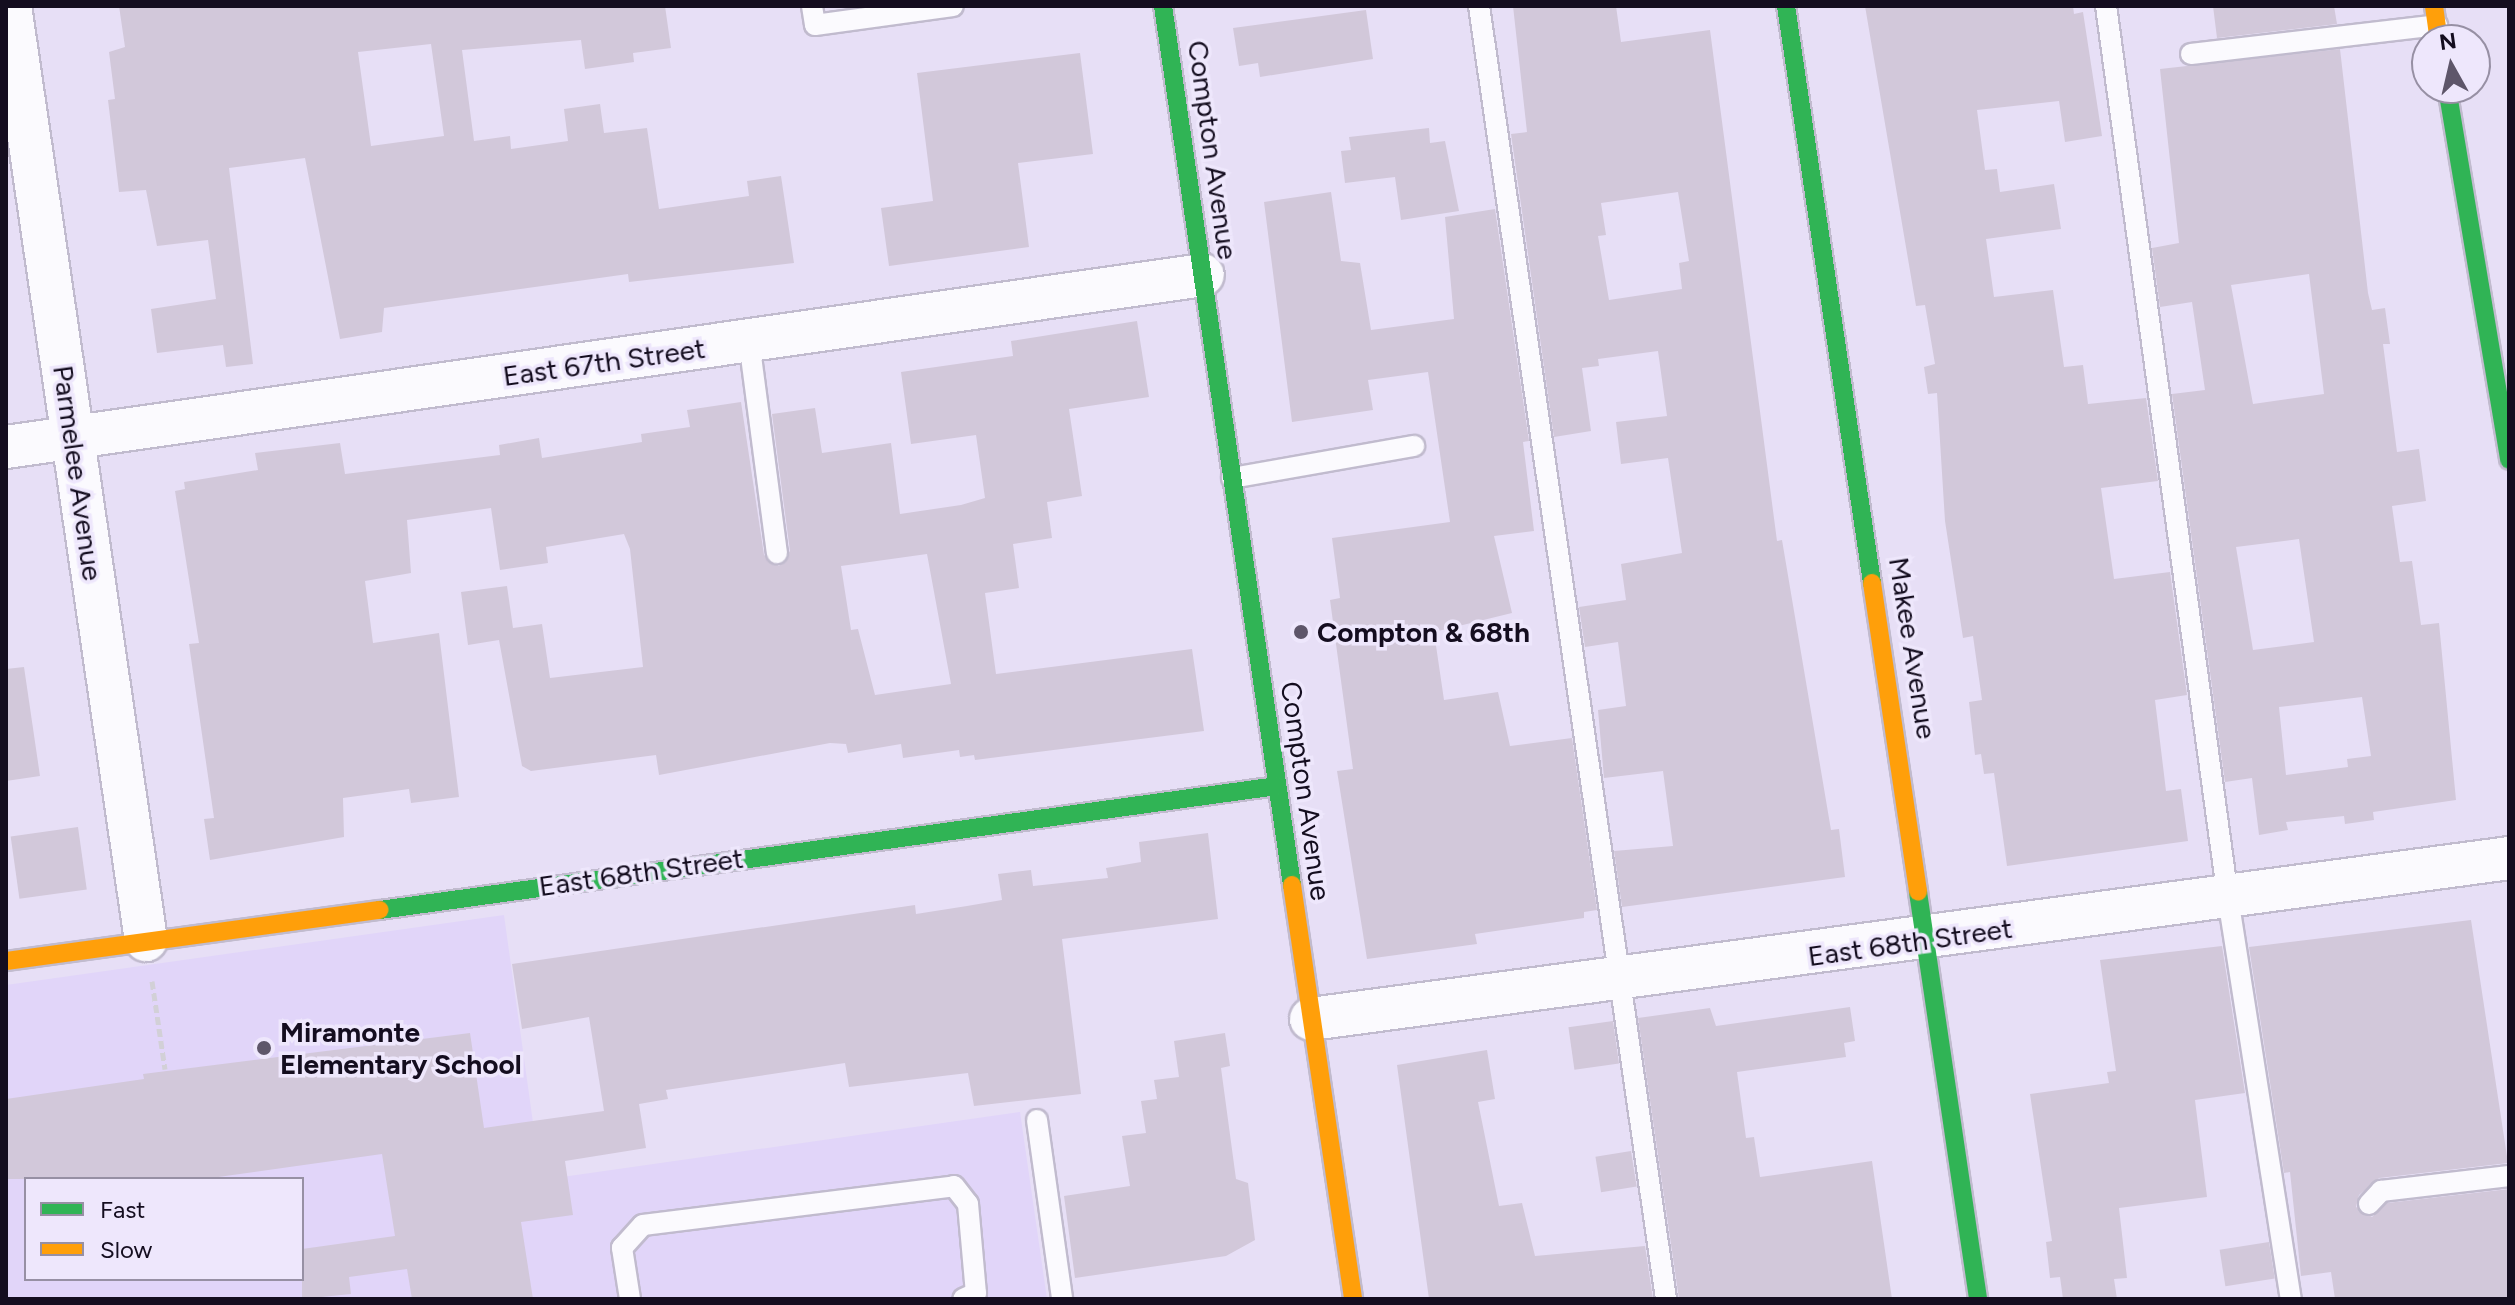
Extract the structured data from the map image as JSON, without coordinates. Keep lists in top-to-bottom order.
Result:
{
  "streets": {
    "street": [
      "Compton Avenue",
      "East 67th Street",
      "Parmelee Avenue",
      "Makee Avenue",
      "East 68th Street"
    ]
  },
  "crossings": [
    ["Compton Avenue", "East 67th Street"],
    ["Compton Avenue", "East 68th Street"],
    ["East 67th Street", "Parmelee Avenue"],
    ["Parmelee Avenue", "East 68th Street"],
    ["Makee Avenue", "East 68th Street"]
  ],
  "places": ["Compton & 68th", "Miramonte Elementary School"],
  "legend": ["Fast", "Slow"],
  "north": "top"
}
